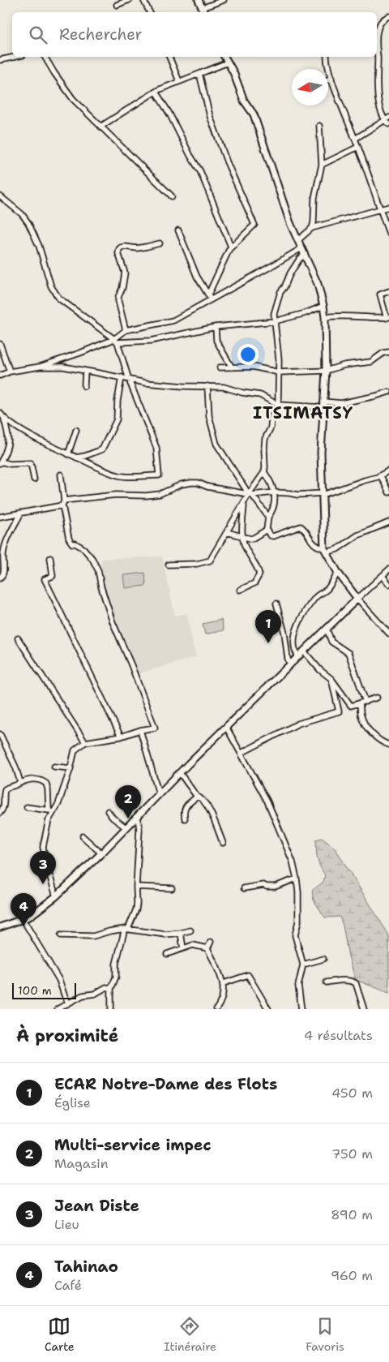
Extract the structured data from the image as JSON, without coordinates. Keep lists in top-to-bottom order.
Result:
{
  "districts": ["ITSIMATSY"],
  "scale_bar": "100 m",
  "north": "left",
  "page": {
    "search": "Rechercher",
    "pins": [
      "1",
      "2",
      "3",
      "4"
    ],
    "scale": "100 m",
    "heading": ["À proximité", "4 résultats"],
    "list": [
      {
        "mark": "1",
        "name": "ECAR Notre-Dame des Flots",
        "note": "Église",
        "value": "450 m"
      },
      {
        "mark": "2",
        "name": "Multi-service impec",
        "note": "Magasin",
        "value": "750 m"
      },
      {
        "mark": "3",
        "name": "Jean Diste",
        "note": "Lieu",
        "value": "890 m"
      },
      {
        "mark": "4",
        "name": "Tahinao",
        "note": "Café",
        "value": "960 m"
      }
    ],
    "nav": ["Carte", "Itinéraire", "Favoris"]
  }
}
